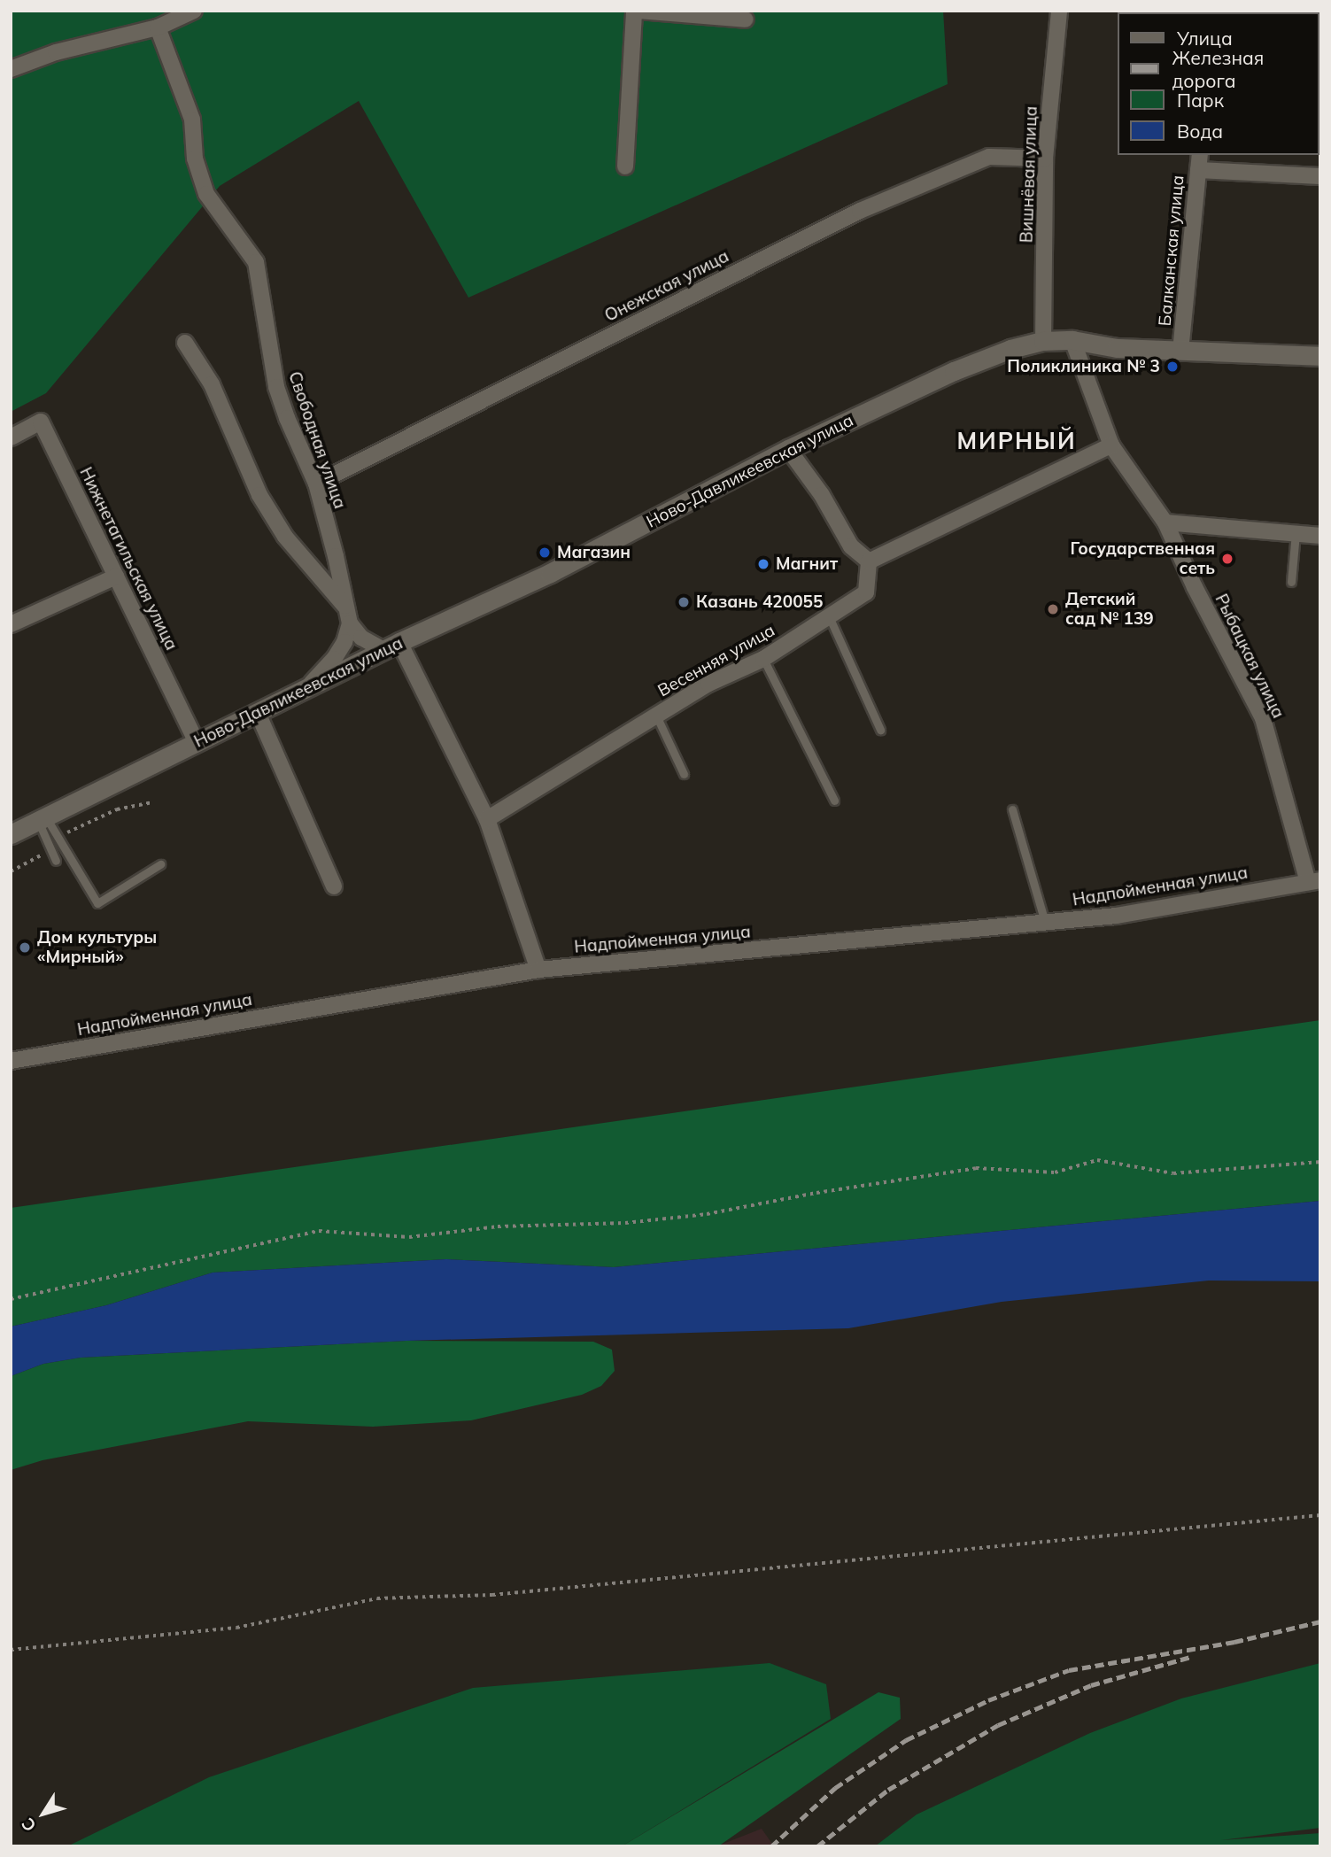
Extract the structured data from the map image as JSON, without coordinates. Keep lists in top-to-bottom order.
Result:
{
  "streets": {
    "street": [
      "Вишнёвая улица",
      "Балканская улица",
      "Онежская улица",
      "Свободная улица",
      "Ново-Давликеевская улица",
      "Нижнетагильская улица",
      "Рыбацкая улица",
      "Весенняя улица",
      "Надпойменная улица"
    ]
  },
  "crossings": [
    ["Вишнёвая улица", "Онежская улица"],
    ["Вишнёвая улица", "Ново-Давликеевская улица"],
    ["Балканская улица", "Ново-Давликеевская улица"],
    ["Онежская улица", "Свободная улица"],
    ["Ново-Давликеевская улица", "Нижнетагильская улица"],
    ["Ново-Давликеевская улица", "Рыбацкая улица"],
    ["Рыбацкая улица", "Надпойменная улица"]
  ],
  "districts": ["МИРНЫЙ"],
  "places": [
    "Поликлиника № 3",
    "Магазин",
    "Государственная сеть",
    "Магнит",
    "Казань 420055",
    "Детский сад № 139",
    "Дом культуры «Мирный»"
  ],
  "legend": [
    "Улица",
    "Железная дорога",
    "Парк",
    "Вода"
  ],
  "north": "bottom left"
}
